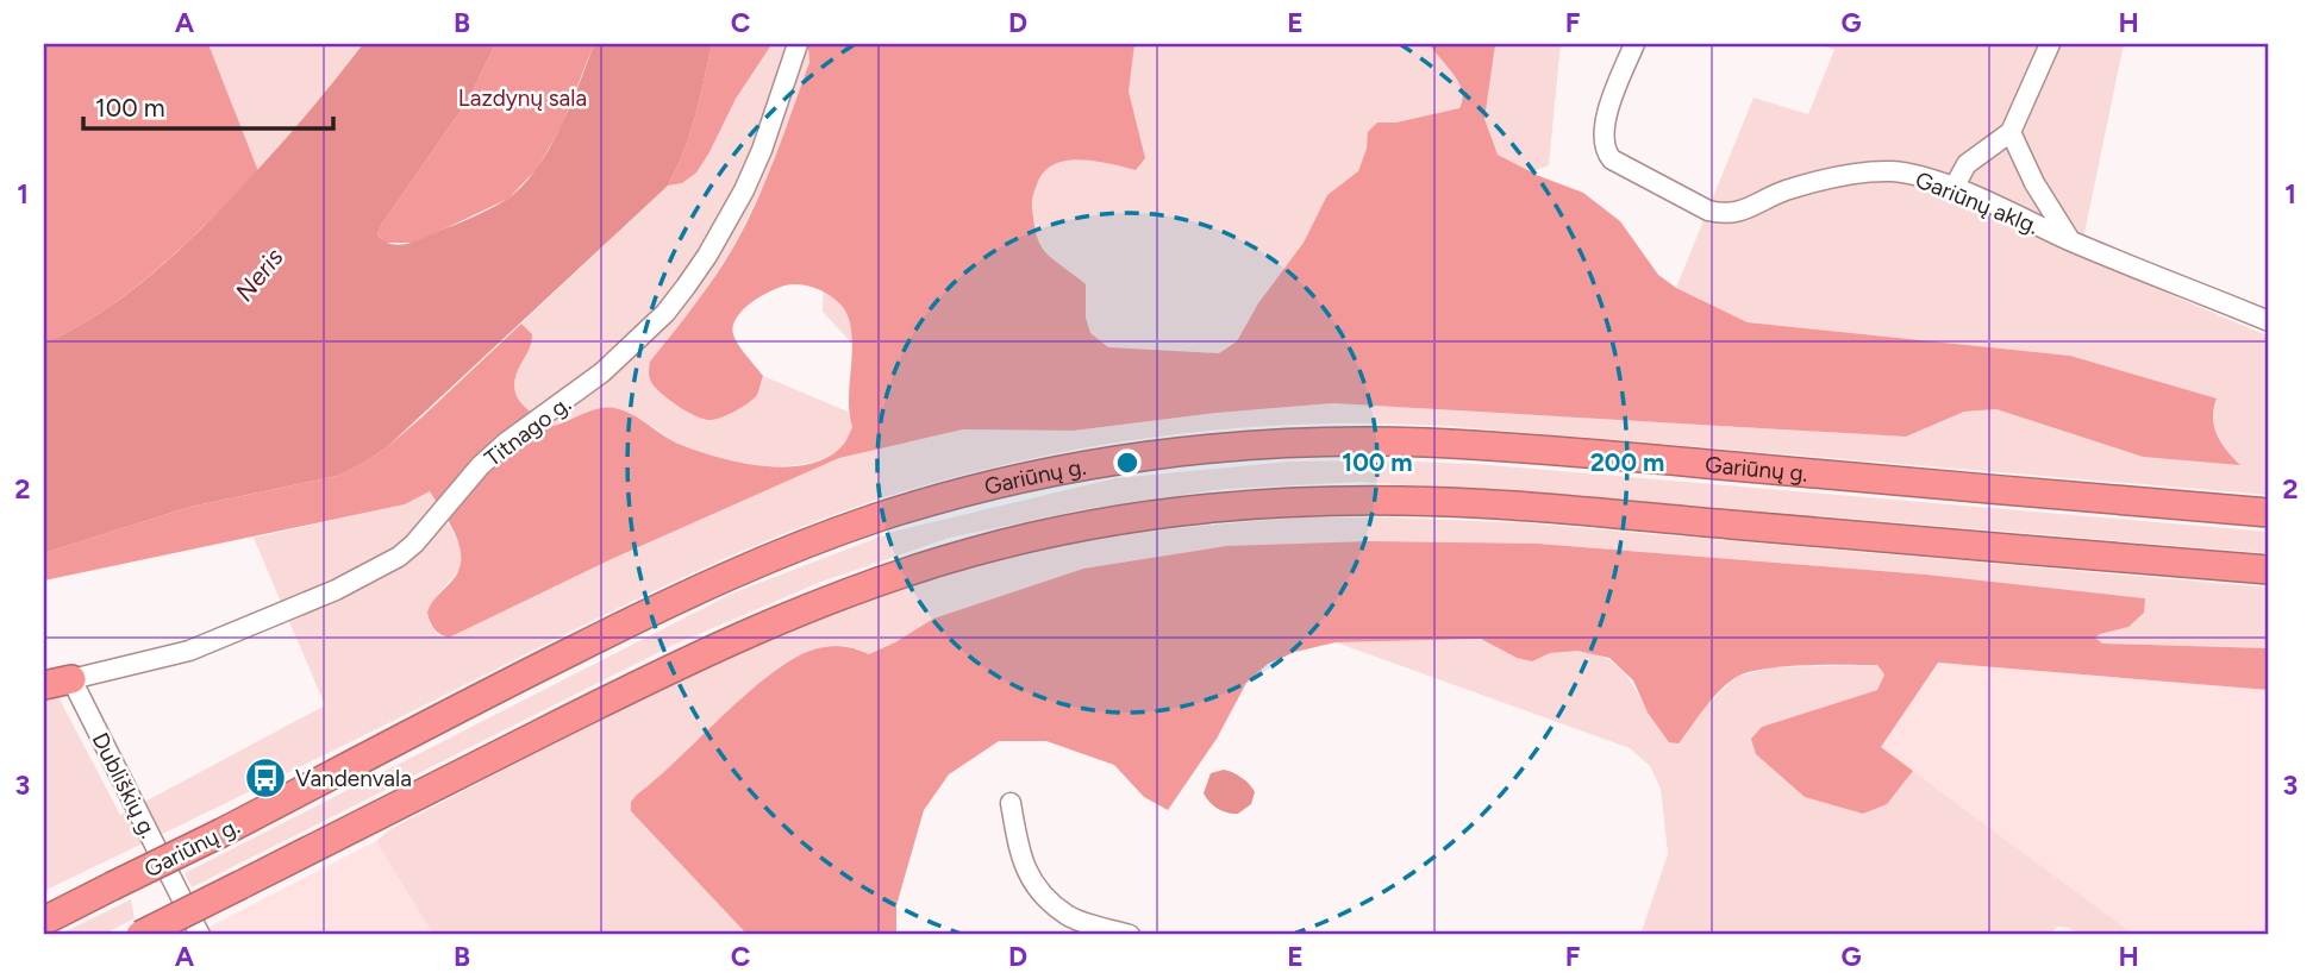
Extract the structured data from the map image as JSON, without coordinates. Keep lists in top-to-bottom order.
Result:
{
  "streets": {
    "highway": ["Gariūnų g."],
    "street": ["Gariūnų aklg.", "Titnago g.", "Dubliškių g."]
  },
  "crossings": [
    ["Titnago g.", "Dubliškių g."]
  ],
  "water": ["Neris"],
  "parks": ["Lazdynų sala"],
  "places": {
    "bus stop": ["Vandenvala"]
  },
  "scale_bar": "100 m",
  "grid": {
    "columns": [
      "A",
      "B",
      "C",
      "D",
      "E",
      "F",
      "G",
      "H"
    ],
    "rows": ["1", "2", "3"]
  },
  "rings": ["100 m", "200 m"]
}
